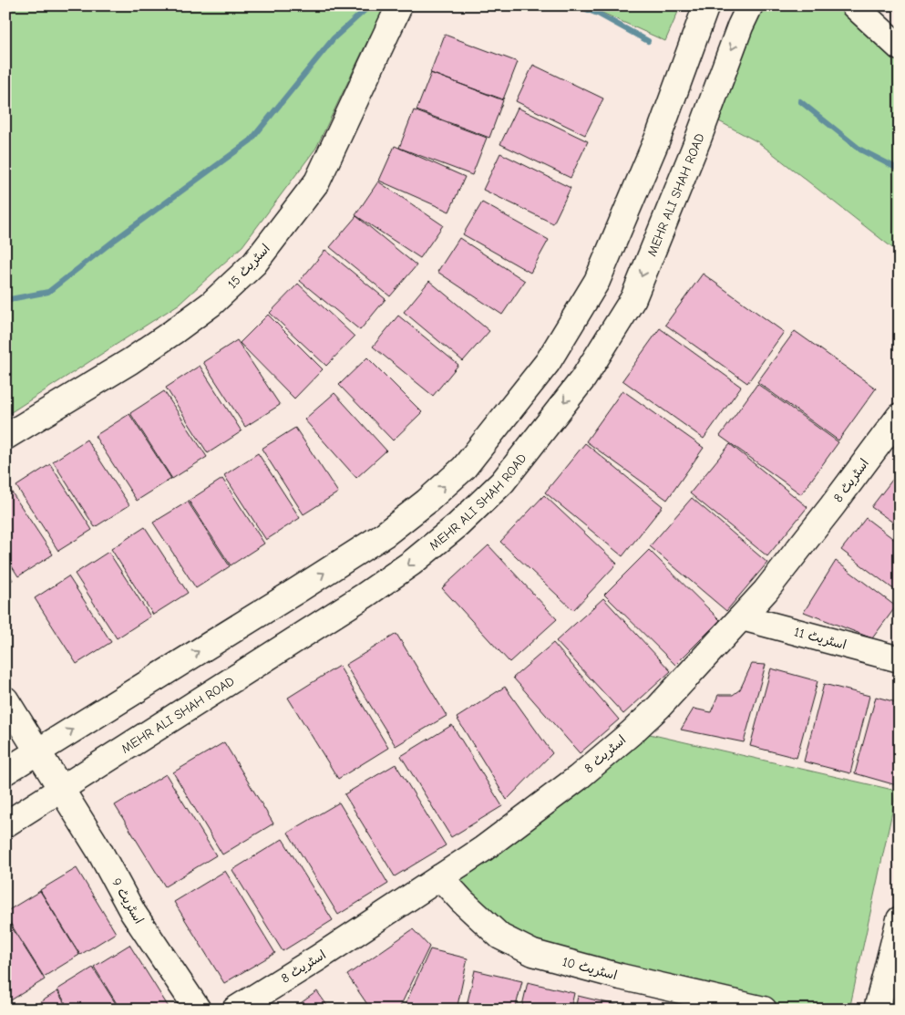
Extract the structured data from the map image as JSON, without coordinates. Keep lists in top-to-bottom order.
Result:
{
  "streets": {
    "street": [
      "MEHR ALI SHAH ROAD",
      "اسٹریٹ 15",
      "اسٹریٹ 8",
      "اسٹریٹ 11",
      "اسٹریٹ 9",
      "اسٹریٹ 10"
    ]
  },
  "crossings": [
    ["MEHR ALI SHAH ROAD", "اسٹریٹ 9"],
    ["اسٹریٹ 8", "اسٹریٹ 11"],
    ["اسٹریٹ 8", "اسٹریٹ 10"]
  ]
}
